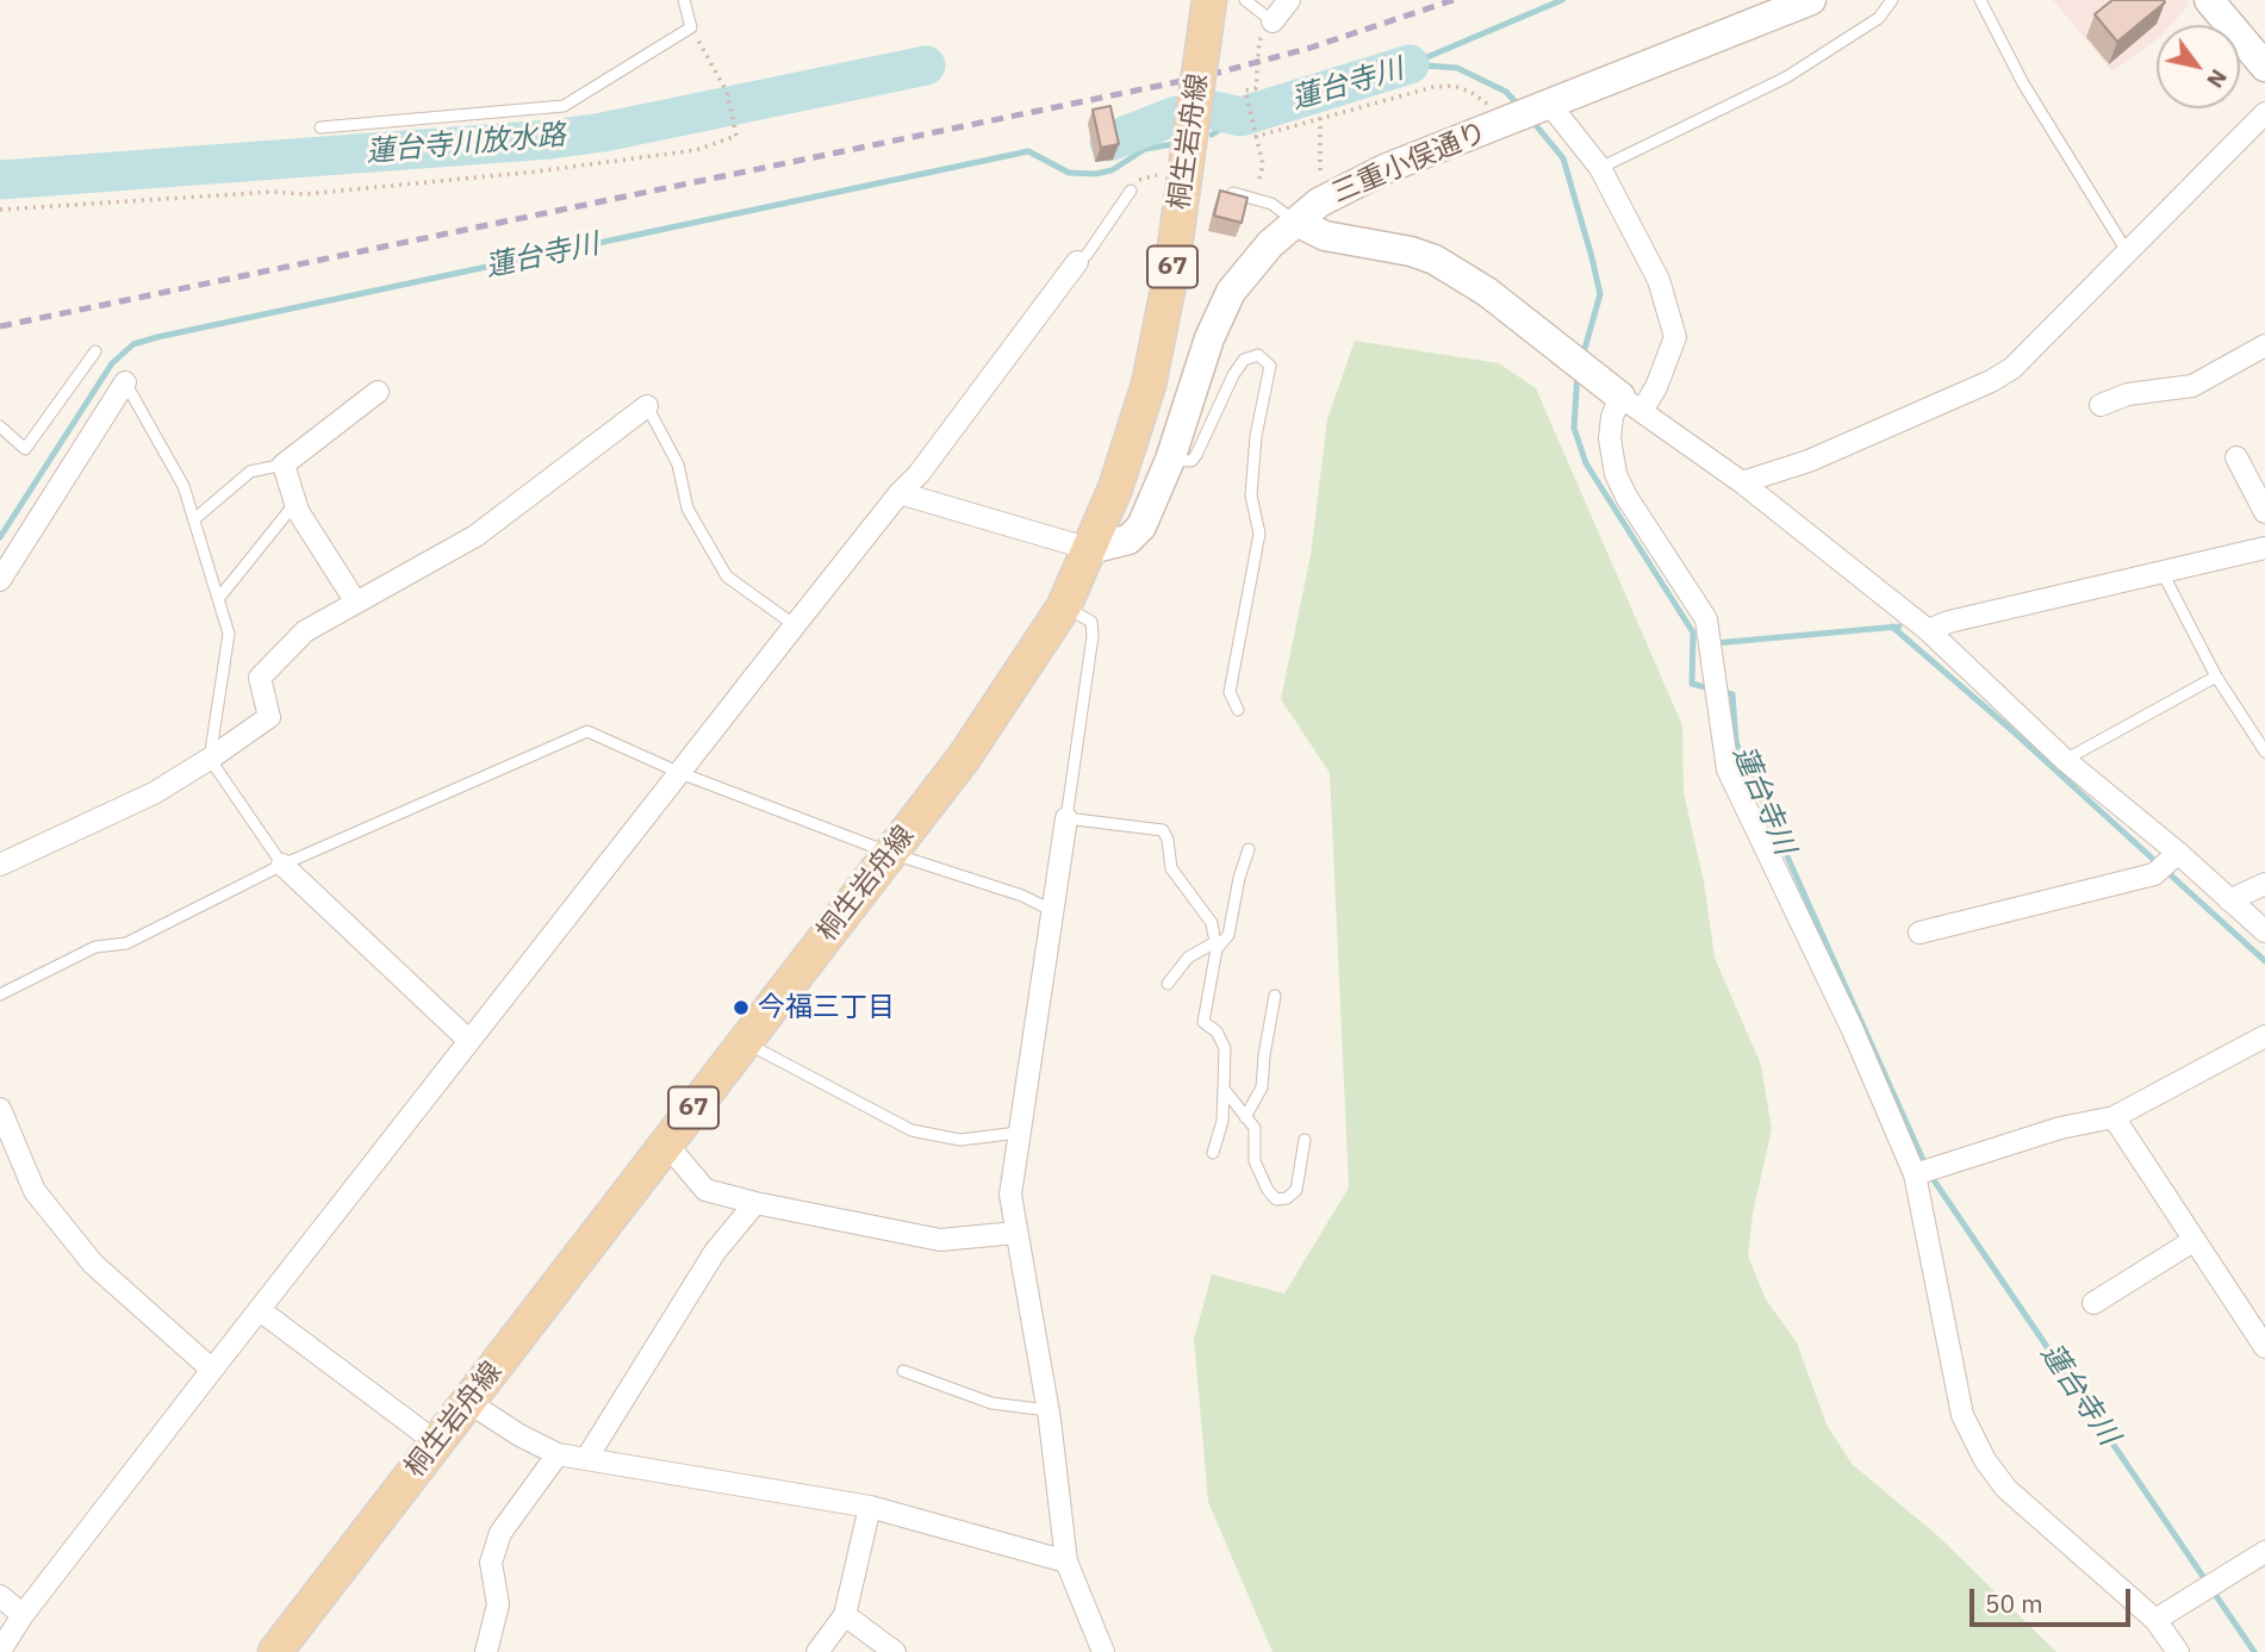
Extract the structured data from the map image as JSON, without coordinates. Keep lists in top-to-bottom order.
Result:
{
  "streets": {
    "main road": ["桐生岩舟線", "三重小俣通り", "67"]
  },
  "crossings": [
    ["桐生岩舟線", "三重小俣通り"]
  ],
  "water": ["蓮台寺川", "蓮台寺川放水路"],
  "places": ["今福三丁目"],
  "scale_bar": "50 m",
  "north": "bottom right"
}
